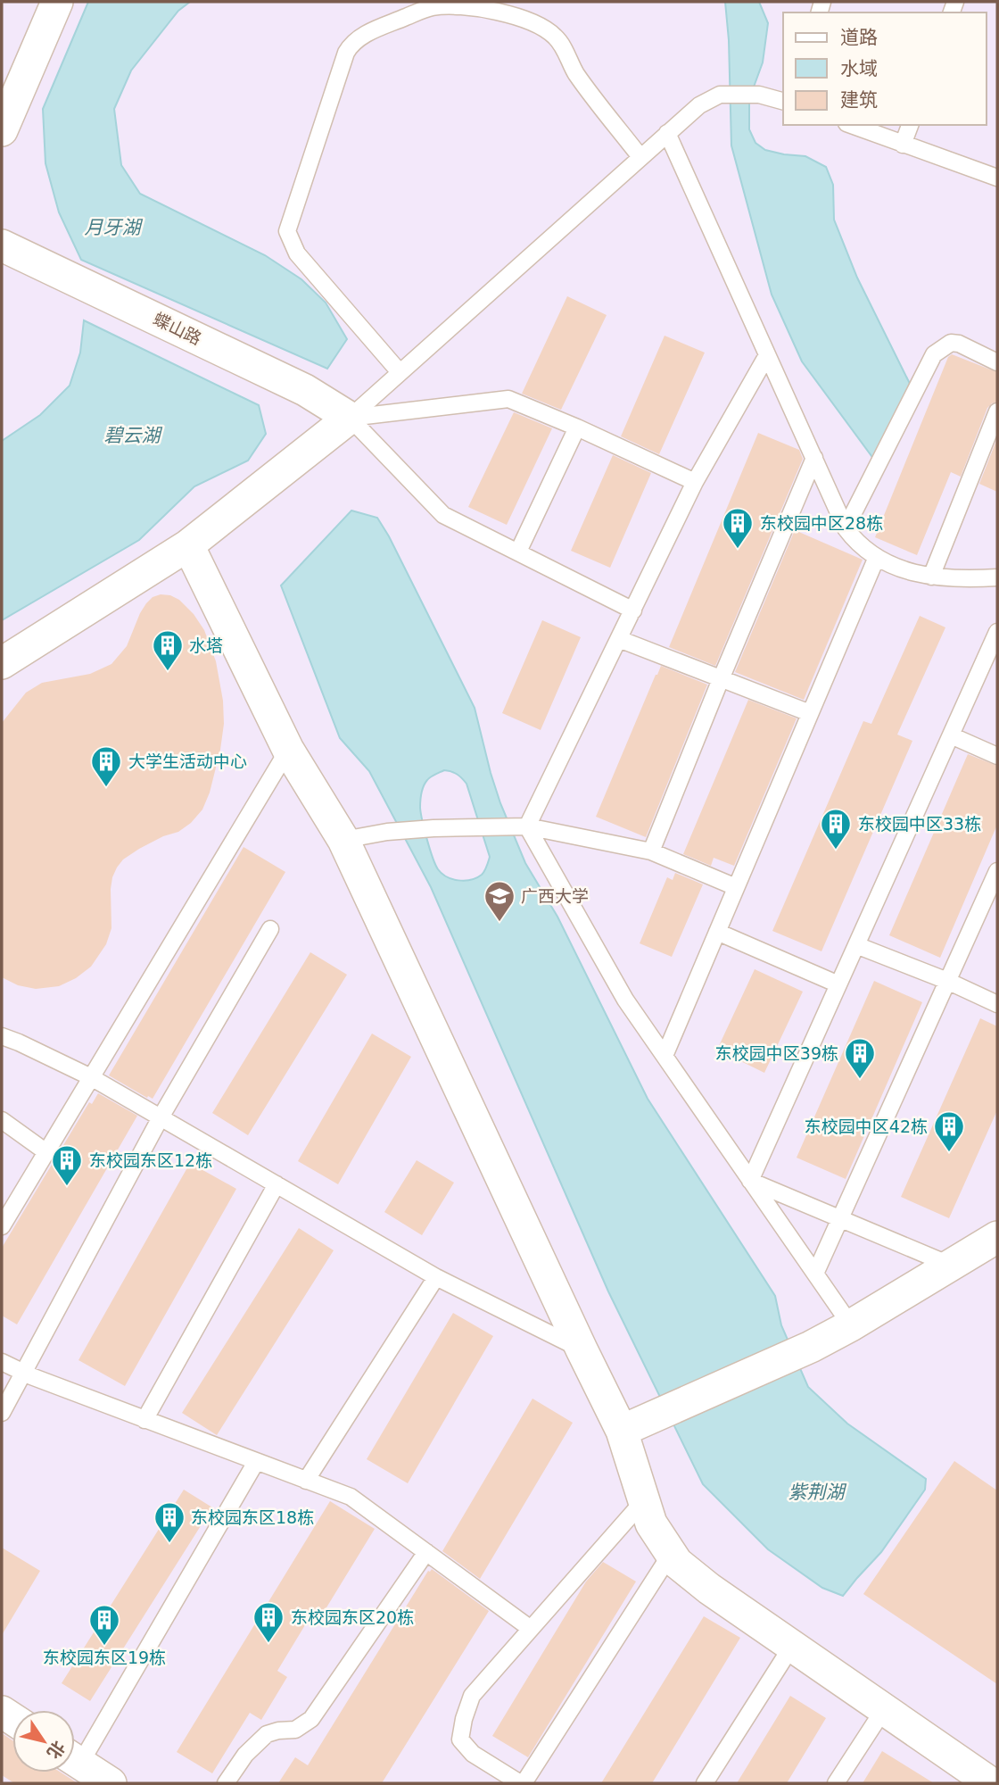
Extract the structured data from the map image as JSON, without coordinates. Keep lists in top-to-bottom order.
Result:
{
  "streets": {
    "street": ["蝶山路"]
  },
  "water": ["月牙湖", "碧云湖", "紫荆湖"],
  "places": {
    "building": [
      "东校园中区28栋",
      "水塔",
      "大学生活动中心",
      "东校园中区33栋",
      "东校园中区39栋",
      "东校园中区42栋",
      "东校园东区12栋",
      "东校园东区18栋",
      "东校园东区20栋",
      "东校园东区19栋"
    ],
    "school or university": ["广西大学"]
  },
  "legend": ["道路", "水域", "建筑"],
  "north": "bottom right"
}
